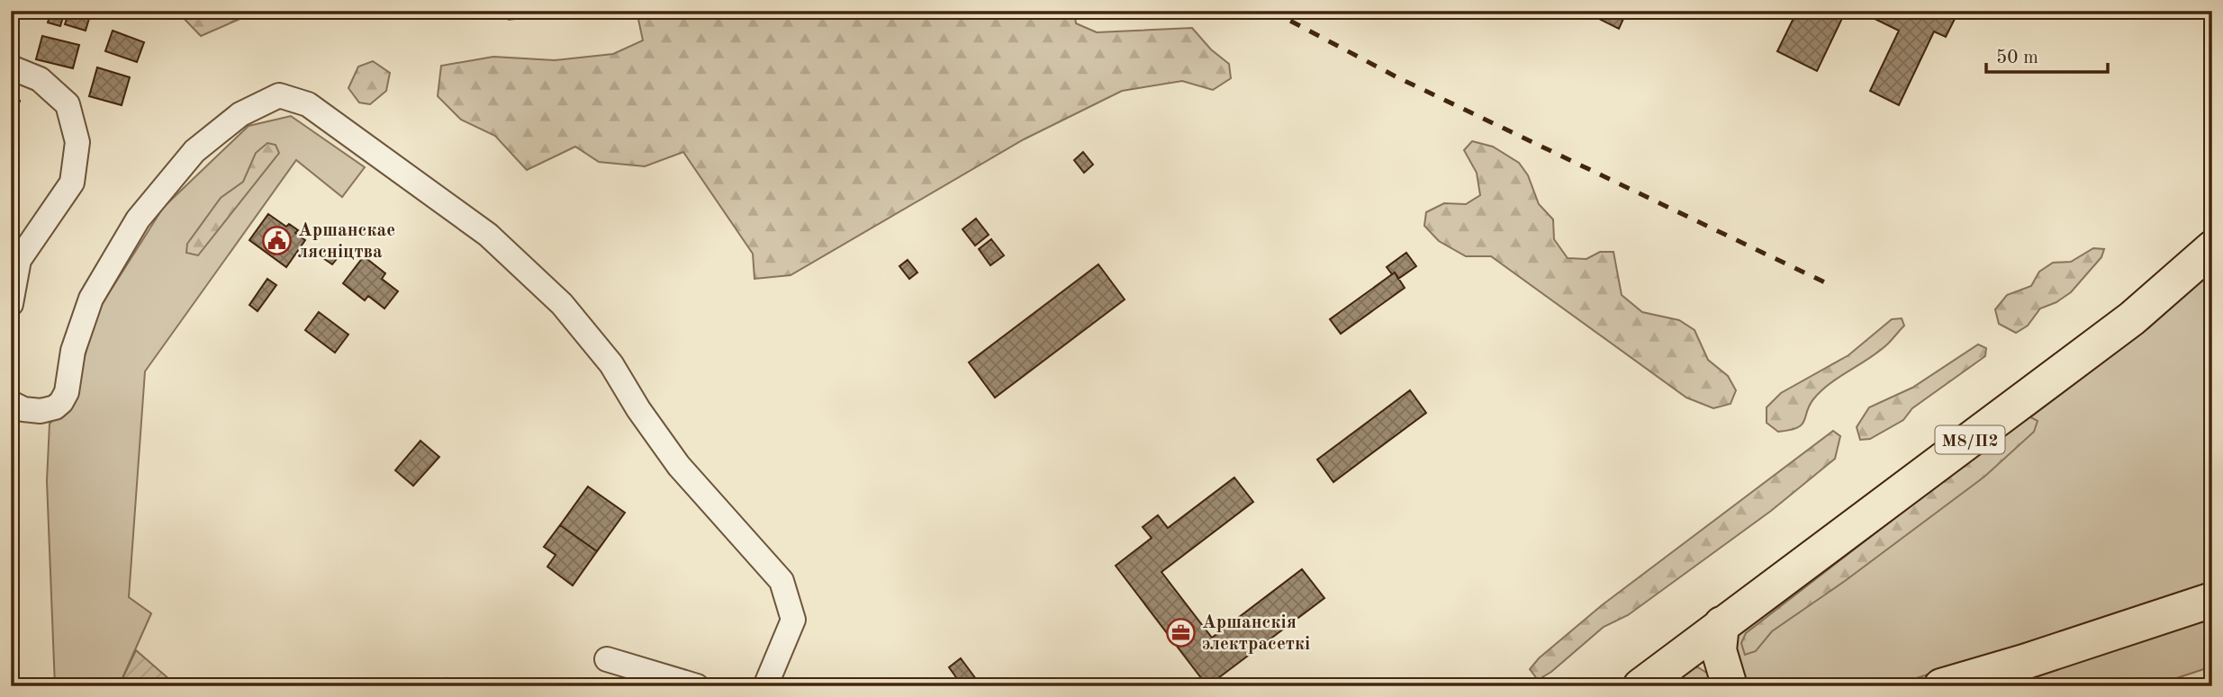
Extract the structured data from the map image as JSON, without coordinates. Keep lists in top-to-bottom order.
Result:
{
  "streets": {
    "highway": ["М8/П2"]
  },
  "places": {
    "public building": ["Аршанскае лясніцтва"],
    "office": ["Аршанскія электрасеткі"]
  },
  "scale_bar": "50 m"
}
